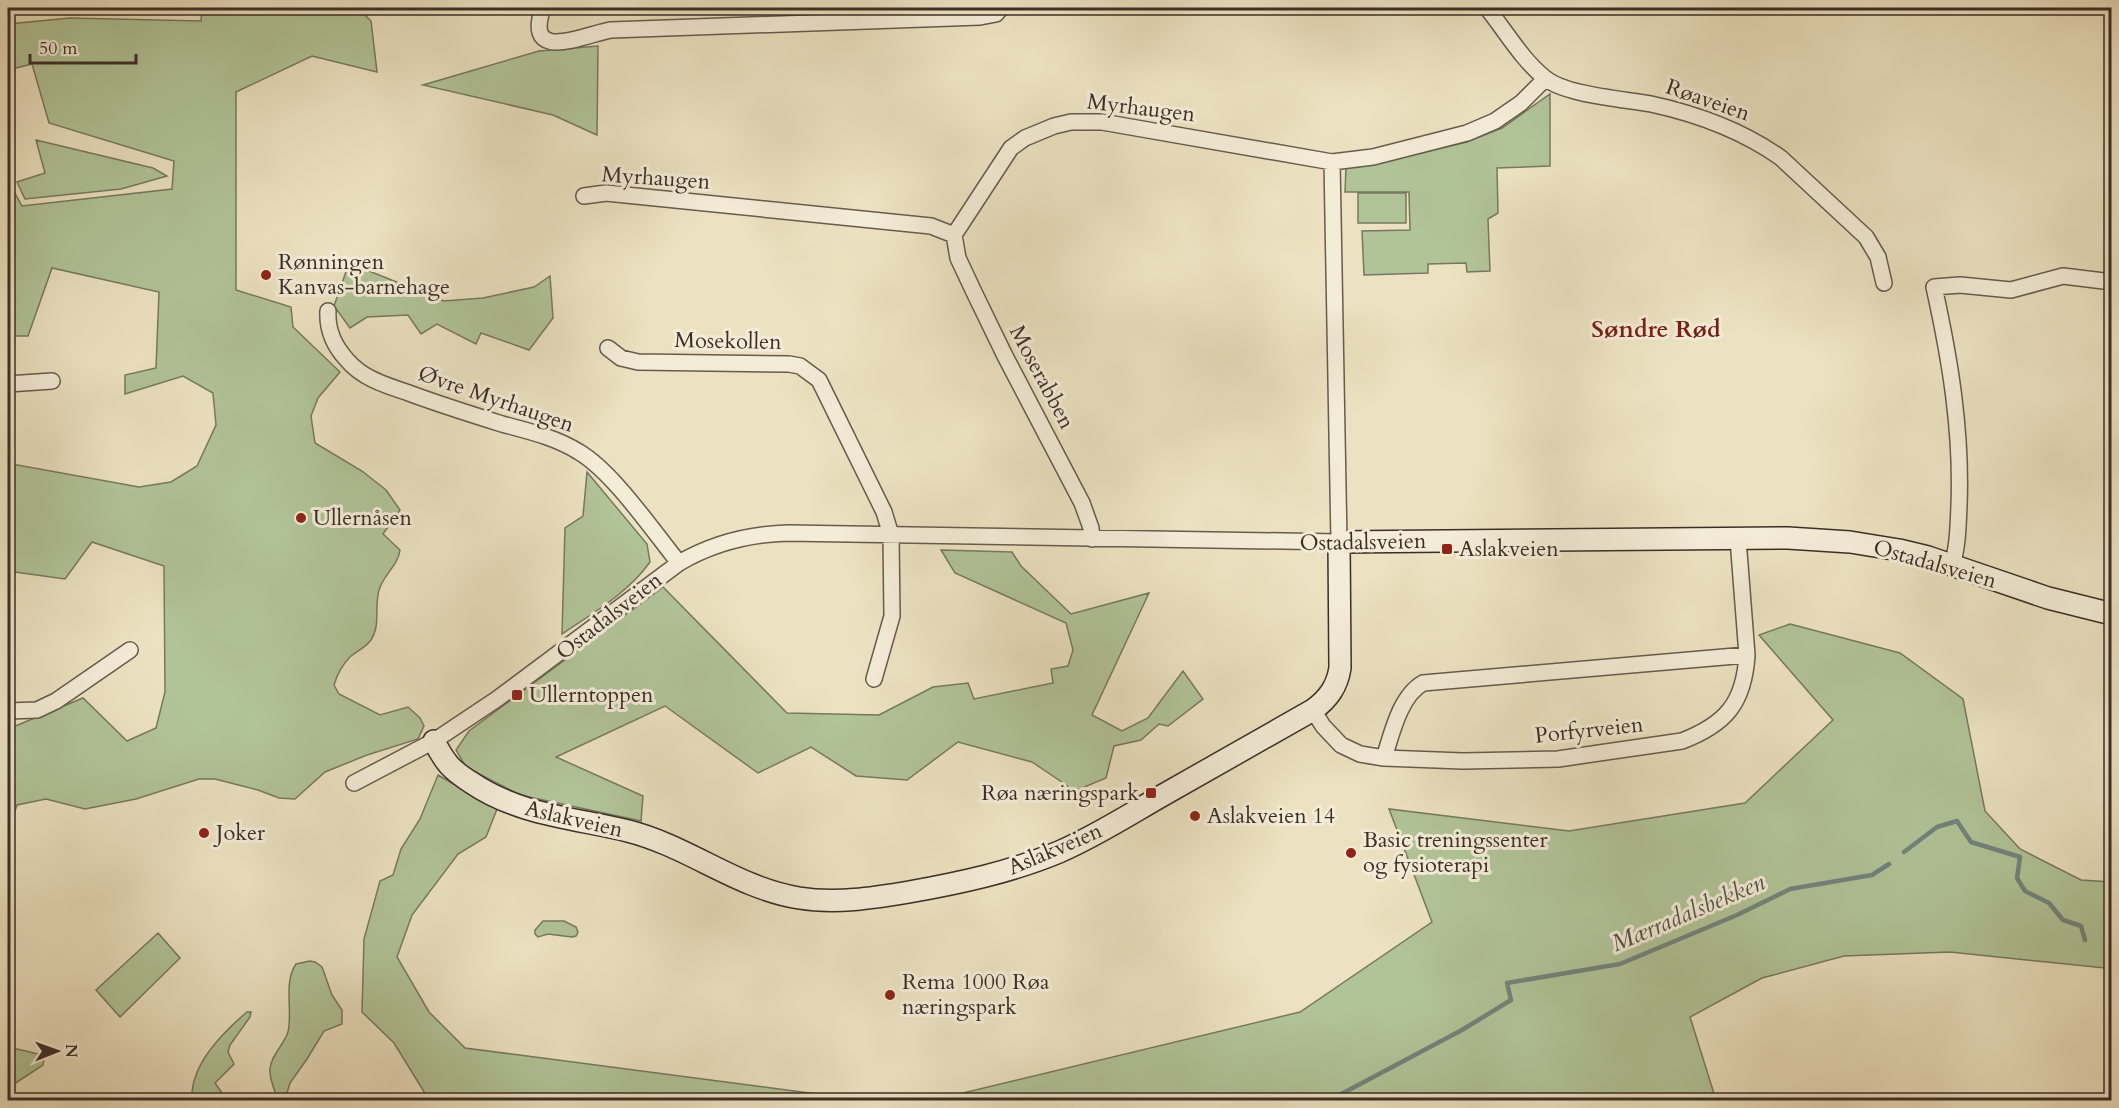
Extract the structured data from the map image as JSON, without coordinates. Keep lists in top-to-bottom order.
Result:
{
  "streets": {
    "street": [
      "Røaveien",
      "Myrhaugen",
      "Mosekollen",
      "Moserabben",
      "Øvre Myrhaugen",
      "Ostadalsveien",
      "Porfyrveien",
      "Aslakveien"
    ]
  },
  "crossings": [
    ["Røaveien", "Myrhaugen"],
    ["Myrhaugen", "Moserabben"],
    ["Myrhaugen", "Aslakveien"],
    ["Mosekollen", "Ostadalsveien"],
    ["Moserabben", "Ostadalsveien"],
    ["Øvre Myrhaugen", "Ostadalsveien"],
    ["Ostadalsveien", "Porfyrveien"],
    ["Ostadalsveien", "Aslakveien"],
    ["Porfyrveien", "Aslakveien"]
  ],
  "districts": ["Søndre Rød"],
  "water": ["Mærradalsbekken"],
  "places": {
    "other": [
      "Rønningen Kanvas-barnehage",
      "Ullernåsen",
      "Aslakveien 14",
      "Joker",
      "Basic treningssenter og fysioterapi",
      "Rema 1000 Røa næringspark"
    ],
    "transit": ["Aslakveien", "Ullerntoppen", "Røa næringspark"]
  },
  "scale_bar": "50 m",
  "north": "right"
}
